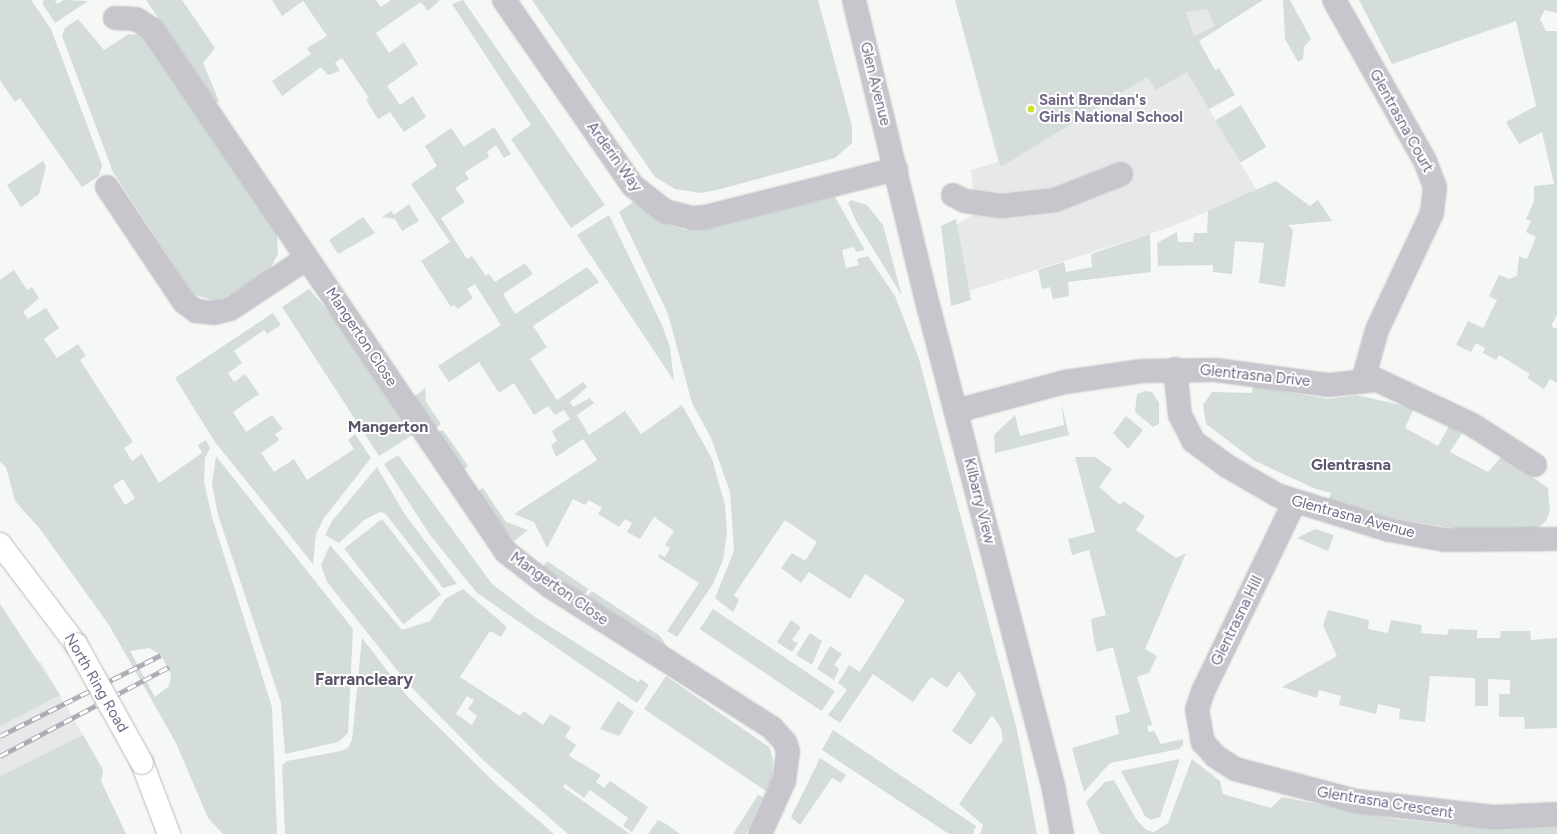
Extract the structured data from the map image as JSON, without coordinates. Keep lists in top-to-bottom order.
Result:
{
  "streets": {
    "main road": ["North Ring Road"],
    "street": [
      "Glen Avenue",
      "Glentrasna Court",
      "Arderin Way",
      "Mangerton Close",
      "Glentrasna Drive",
      "Kilbarry View",
      "Glentrasna Avenue",
      "Glentrasna Hill",
      "Glentrasna Crescent"
    ]
  },
  "crossings": [
    ["Glen Avenue", "Arderin Way"],
    ["Glen Avenue", "Kilbarry View"],
    ["Glentrasna Court", "Glentrasna Drive"],
    ["Arderin Way", "Kilbarry View"],
    ["Glentrasna Drive", "Kilbarry View"],
    ["Glentrasna Drive", "Glentrasna Avenue"],
    ["Glentrasna Avenue", "Glentrasna Hill"],
    ["Glentrasna Hill", "Glentrasna Crescent"]
  ],
  "districts": ["Mangerton", "Glentrasna", "Farrancleary"],
  "places": ["Saint Brendan's Girls National School"]
}
